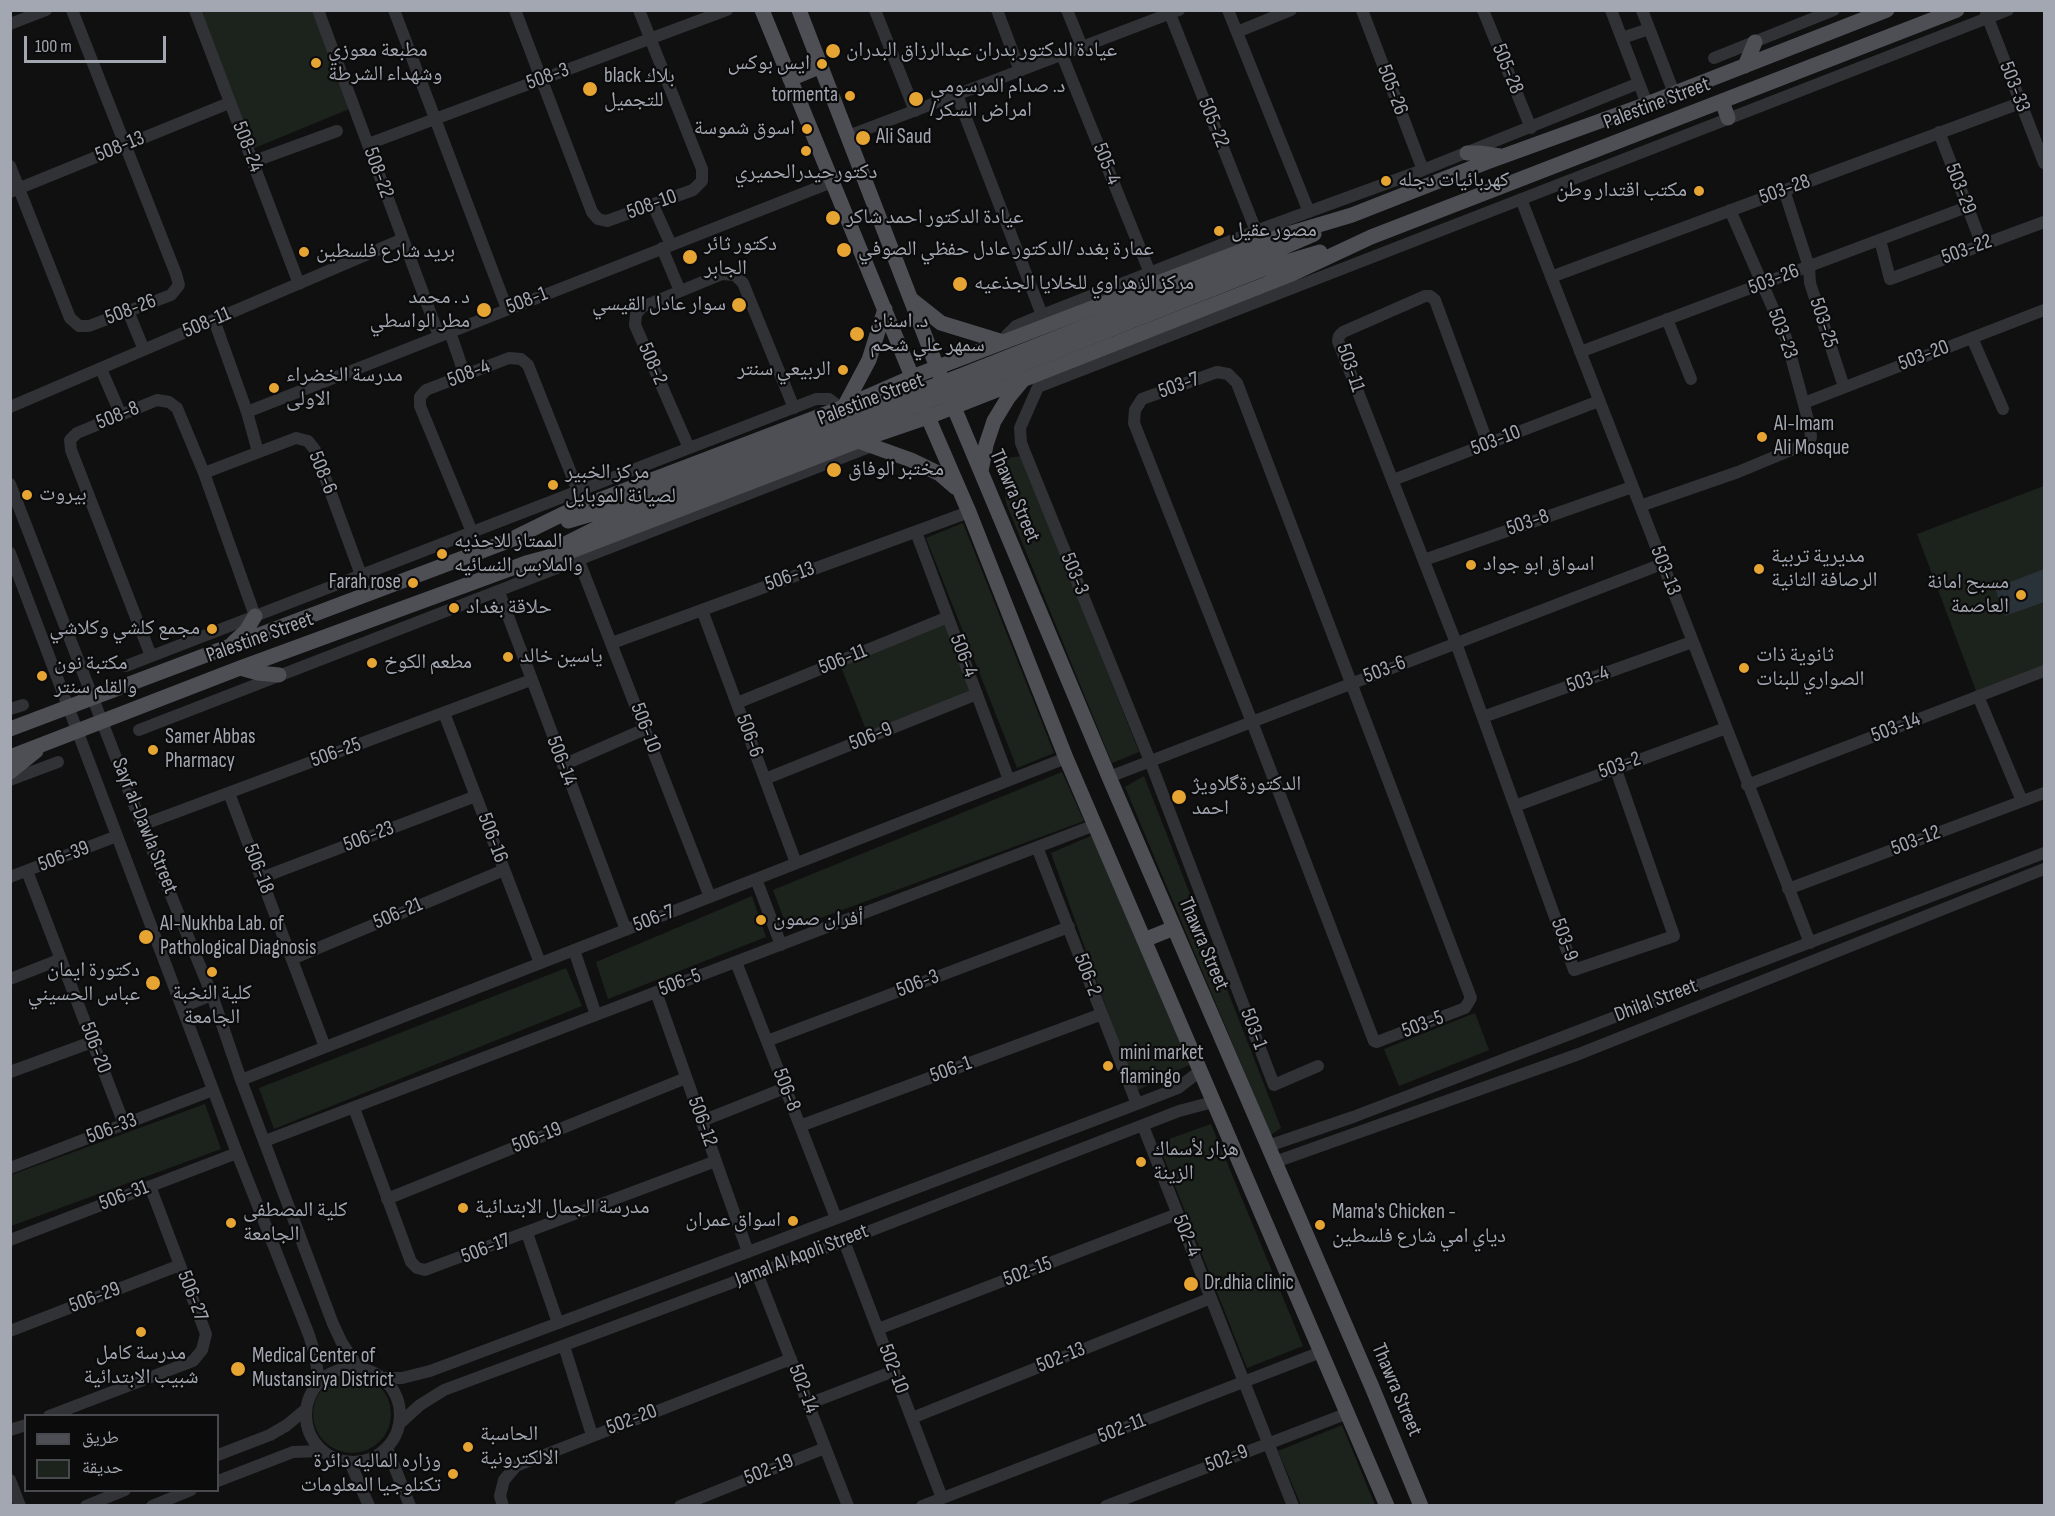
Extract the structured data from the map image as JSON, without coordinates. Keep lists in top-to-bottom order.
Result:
{
  "streets": {
    "main road": ["Palestine Street", "Thawra Street"],
    "street": [
      "505-28",
      "508-3",
      "503-33",
      "505-26",
      "505-22",
      "508-13",
      "508-24",
      "505-4",
      "508-22",
      "503-29",
      "503-28",
      "508-10",
      "503-22",
      "503-26",
      "508-1",
      "508-26",
      "508-11",
      "503-25",
      "503-23",
      "503-20",
      "508-2",
      "503-11",
      "508-4",
      "503-7",
      "508-8",
      "503-10",
      "508-6",
      "503-8",
      "503-13",
      "503-3",
      "506-13",
      "506-4",
      "506-11",
      "503-6",
      "503-4",
      "506-10",
      "503-14",
      "506-6",
      "506-9",
      "506-25",
      "506-14",
      "503-2",
      "Sayf al-Dawla Street",
      "506-23",
      "506-16",
      "503-12",
      "506-39",
      "506-18",
      "506-21",
      "506-7",
      "503-9",
      "506-2",
      "506-5",
      "506-3",
      "Dhilal Street",
      "503-5",
      "503-1",
      "506-20",
      "506-1",
      "506-8",
      "506-12",
      "506-33",
      "506-19",
      "506-31",
      "502-4",
      "506-17",
      "Jamal Al Aqoli Street",
      "502-15",
      "506-27",
      "506-29",
      "502-13",
      "502-10",
      "502-14",
      "502-20",
      "502-11",
      "502-9",
      "502-19"
    ]
  },
  "crossings": [
    ["508-3", "508-22"],
    ["508-3", "508-10"],
    ["503-33", "503-28"],
    ["Palestine Street", "Thawra Street"],
    ["Palestine Street", "Sayf al-Dawla Street"],
    ["508-13", "508-24"],
    ["508-13", "508-26"],
    ["508-24", "508-11"],
    ["508-22", "508-1"],
    ["508-22", "508-11"],
    ["508-22", "508-4"],
    ["503-29", "503-28"],
    ["503-29", "503-22"],
    ["503-29", "503-26"],
    ["503-28", "503-25"],
    ["503-28", "503-23"],
    ["503-28", "503-13"],
    ["503-22", "503-26"],
    ["503-26", "503-25"],
    ["503-26", "503-23"],
    ["503-26", "503-13"],
    ["503-25", "503-20"],
    ["503-23", "503-20"],
    ["503-23", "503-13"],
    ["503-11", "503-10"],
    ["503-11", "503-8"],
    ["503-11", "503-6"],
    ["503-11", "503-9"],
    ["503-7", "503-6"],
    ["503-7", "503-5"],
    ["508-8", "508-6"],
    ["503-10", "503-13"],
    ["Thawra Street", "503-6"],
    ["Thawra Street", "Dhilal Street"],
    ["503-8", "503-13"],
    ["503-13", "503-3"],
    ["503-13", "503-6"],
    ["503-13", "503-4"],
    ["503-13", "503-14"],
    ["503-13", "503-2"],
    ["503-13", "503-12"],
    ["503-13", "Dhilal Street"],
    ["503-3", "503-6"],
    ["503-3", "503-1"],
    ["506-13", "506-4"],
    ["506-13", "506-10"],
    ["506-13", "506-6"],
    ["506-4", "506-11"],
    ["506-4", "506-9"],
    ["506-4", "506-7"],
    ["506-11", "506-6"],
    ["503-6", "503-9"],
    ["503-6", "503-5"],
    ["503-6", "503-1"],
    ["503-4", "503-9"],
    ["506-10", "506-7"],
    ["506-6", "506-9"],
    ["506-6", "506-7"],
    ["506-25", "506-14"],
    ["506-25", "Sayf al-Dawla Street"],
    ["506-25", "506-16"],
    ["506-25", "506-18"],
    ["506-14", "506-7"],
    ["503-2", "503-9"],
    ["Sayf al-Dawla Street", "506-39"],
    ["Sayf al-Dawla Street", "506-7"],
    ["Sayf al-Dawla Street", "506-5"],
    ["Sayf al-Dawla Street", "506-33"],
    ["Sayf al-Dawla Street", "506-31"],
    ["Sayf al-Dawla Street", "Jamal Al Aqoli Street"],
    ["506-23", "506-16"],
    ["506-23", "506-18"],
    ["506-16", "506-21"],
    ["506-16", "506-7"],
    ["506-39", "506-20"],
    ["506-18", "506-21"],
    ["506-18", "506-7"],
    ["506-2", "506-5"],
    ["506-2", "506-3"],
    ["506-2", "506-1"],
    ["506-2", "Jamal Al Aqoli Street"],
    ["506-5", "506-8"],
    ["506-5", "506-12"],
    ["506-5", "506-17"],
    ["506-3", "506-8"],
    ["506-20", "506-33"],
    ["506-1", "506-8"],
    ["506-8", "Jamal Al Aqoli Street"],
    ["506-12", "506-19"],
    ["506-12", "506-17"],
    ["506-12", "Jamal Al Aqoli Street"],
    ["506-19", "506-17"],
    ["506-31", "506-27"],
    ["502-4", "Jamal Al Aqoli Street"],
    ["502-4", "502-15"],
    ["502-4", "502-13"],
    ["502-4", "502-11"],
    ["502-4", "502-9"],
    ["Jamal Al Aqoli Street", "502-10"],
    ["Jamal Al Aqoli Street", "502-14"],
    ["502-15", "502-10"],
    ["506-27", "506-29"],
    ["502-13", "502-10"],
    ["502-10", "502-11"],
    ["502-14", "502-20"],
    ["502-14", "502-19"]
  ],
  "places": [
    "عيادة الدكتور بدران عبدالرزاق البدران",
    "مطبعة معوزي وشهداء الشرطة",
    "ايس بوكس",
    "black بلاك للتجميل",
    "tormenta",
    "د. صدام المرسومي /امراض السكر",
    "اسوق شموسة",
    "Ali Saud",
    "دكتورحيدرالحميري",
    "كهربائيات دجله",
    "مكتب اقتدار وطن",
    "عيادة الدكتور احمد شاكر",
    "مصور عقيل",
    "عمارة بغدد /الدكتور عادل حفظي الصوفي",
    "بريد شارع فلسطين",
    "دكتور ثائر الجابر",
    "مركز الزهراوي للخلايا الجذعيه",
    "سوار عادل القيسي",
    "د . محمد مطر الواسطي",
    "د. اسنان سمهر علي شحم",
    "الربيعي سنتر",
    "مدرسة الخضراء الاولى",
    "Al-Imam Ali Mosque",
    "مختبر الوفاق",
    "مركز الخبير لصيانة الموبايل",
    "بيروت",
    "الممتاز للاحذيه والملابس النسائيه",
    "اسواق ابو جواد",
    "مديرية تربية الرصافة الثانية",
    "Farah rose",
    "مسبح امانة العاصمة",
    "حلاقة بغداد",
    "مجمع كلشي وكلاشي",
    "ياسين خالد",
    "مطعم الكوخ",
    "ثانوية ذات الصواري للبنات",
    "مكتبة نون والقلم سنتر",
    "Samer Abbas Pharmacy",
    "الدكتورةگلاويژ احمد",
    "أفران صمون",
    "Al-Nukhba Lab. of Pathological Diagnosis",
    "كلية النخبة الجامعة",
    "دكتورة ايمان عباس الحسيني",
    "mini market flamingo",
    "هزار لأسماك الزينة",
    "مدرسة الجمال الابتدائية",
    "اسواق عمران",
    "كلية المصطفى الجامعة",
    "Mama's Chicken - دياي امي شارع فلسطين",
    "Dr.dhia clinic",
    "مدرسة كامل شبيب الابتدائية",
    "Medical Center of Mustansirya District",
    "الحاسبة الالكترونية",
    "وزاره الماليه دائرة تكنلوجيا المعلومات"
  ],
  "legend": ["طريق", "حديقة"],
  "scale_bar": "100 m"
}
